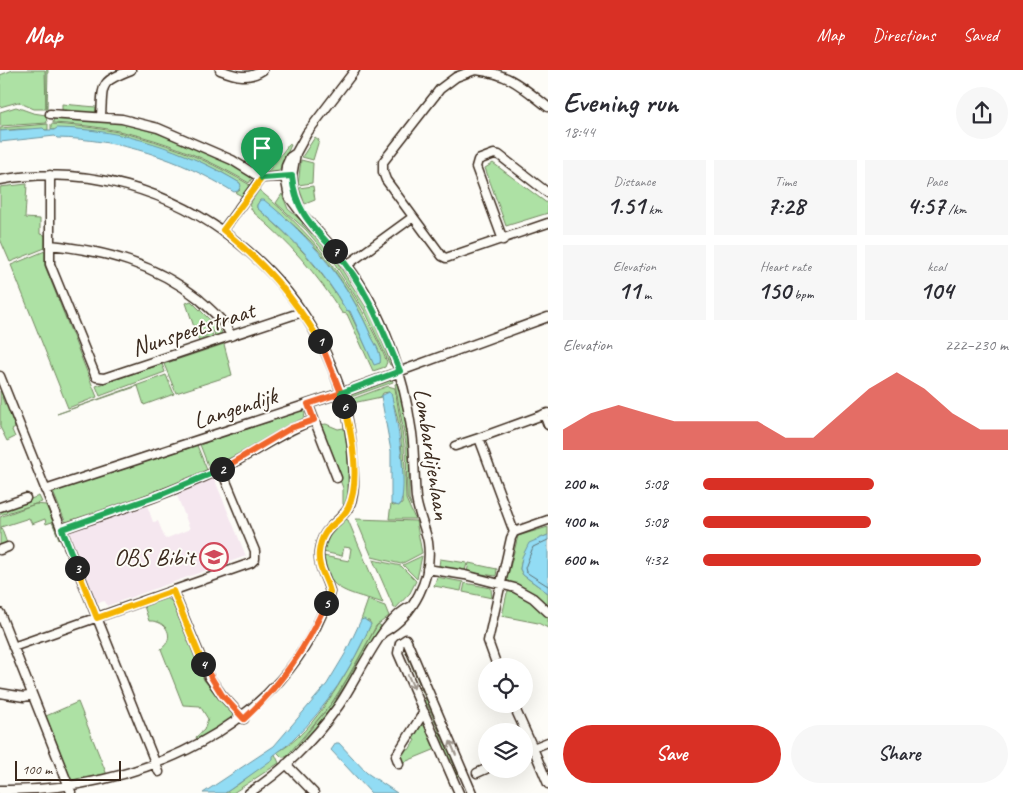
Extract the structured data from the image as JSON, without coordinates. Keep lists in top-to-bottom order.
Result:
{
  "streets": {
    "street": ["Nunspeetstraat", "Langendijk", "Lombardijenlaan"]
  },
  "crossings": [
    ["Langendijk", "Lombardijenlaan"]
  ],
  "places": {
    "school or university": ["OBS Bibit"]
  },
  "scale_bar": "100 m",
  "page": {
    "header": "Map",
    "nav": ["Map", "Directions", "Saved"],
    "heading": ["Evening run", "18:44"],
    "stats": [
      ["Distance", "1.51 km"],
      ["Time", "7:28"],
      ["Pace", "4:57 /km"],
      ["Elevation", "11 m"],
      ["Heart rate", "150 bpm"],
      ["kcal", "104"]
    ],
    "pins": [
      "7",
      "1",
      "6",
      "2",
      "3",
      "5",
      "4"
    ],
    "chart": ["Elevation", "222–230 m"],
    "list": [
      {
        "name": "200 m",
        "note": "5:08"
      },
      {
        "name": "400 m",
        "note": "5:08"
      },
      {
        "name": "600 m",
        "note": "4:32"
      }
    ],
    "buttons": ["Save", "Share"],
    "scale": "100 m"
  }
}
